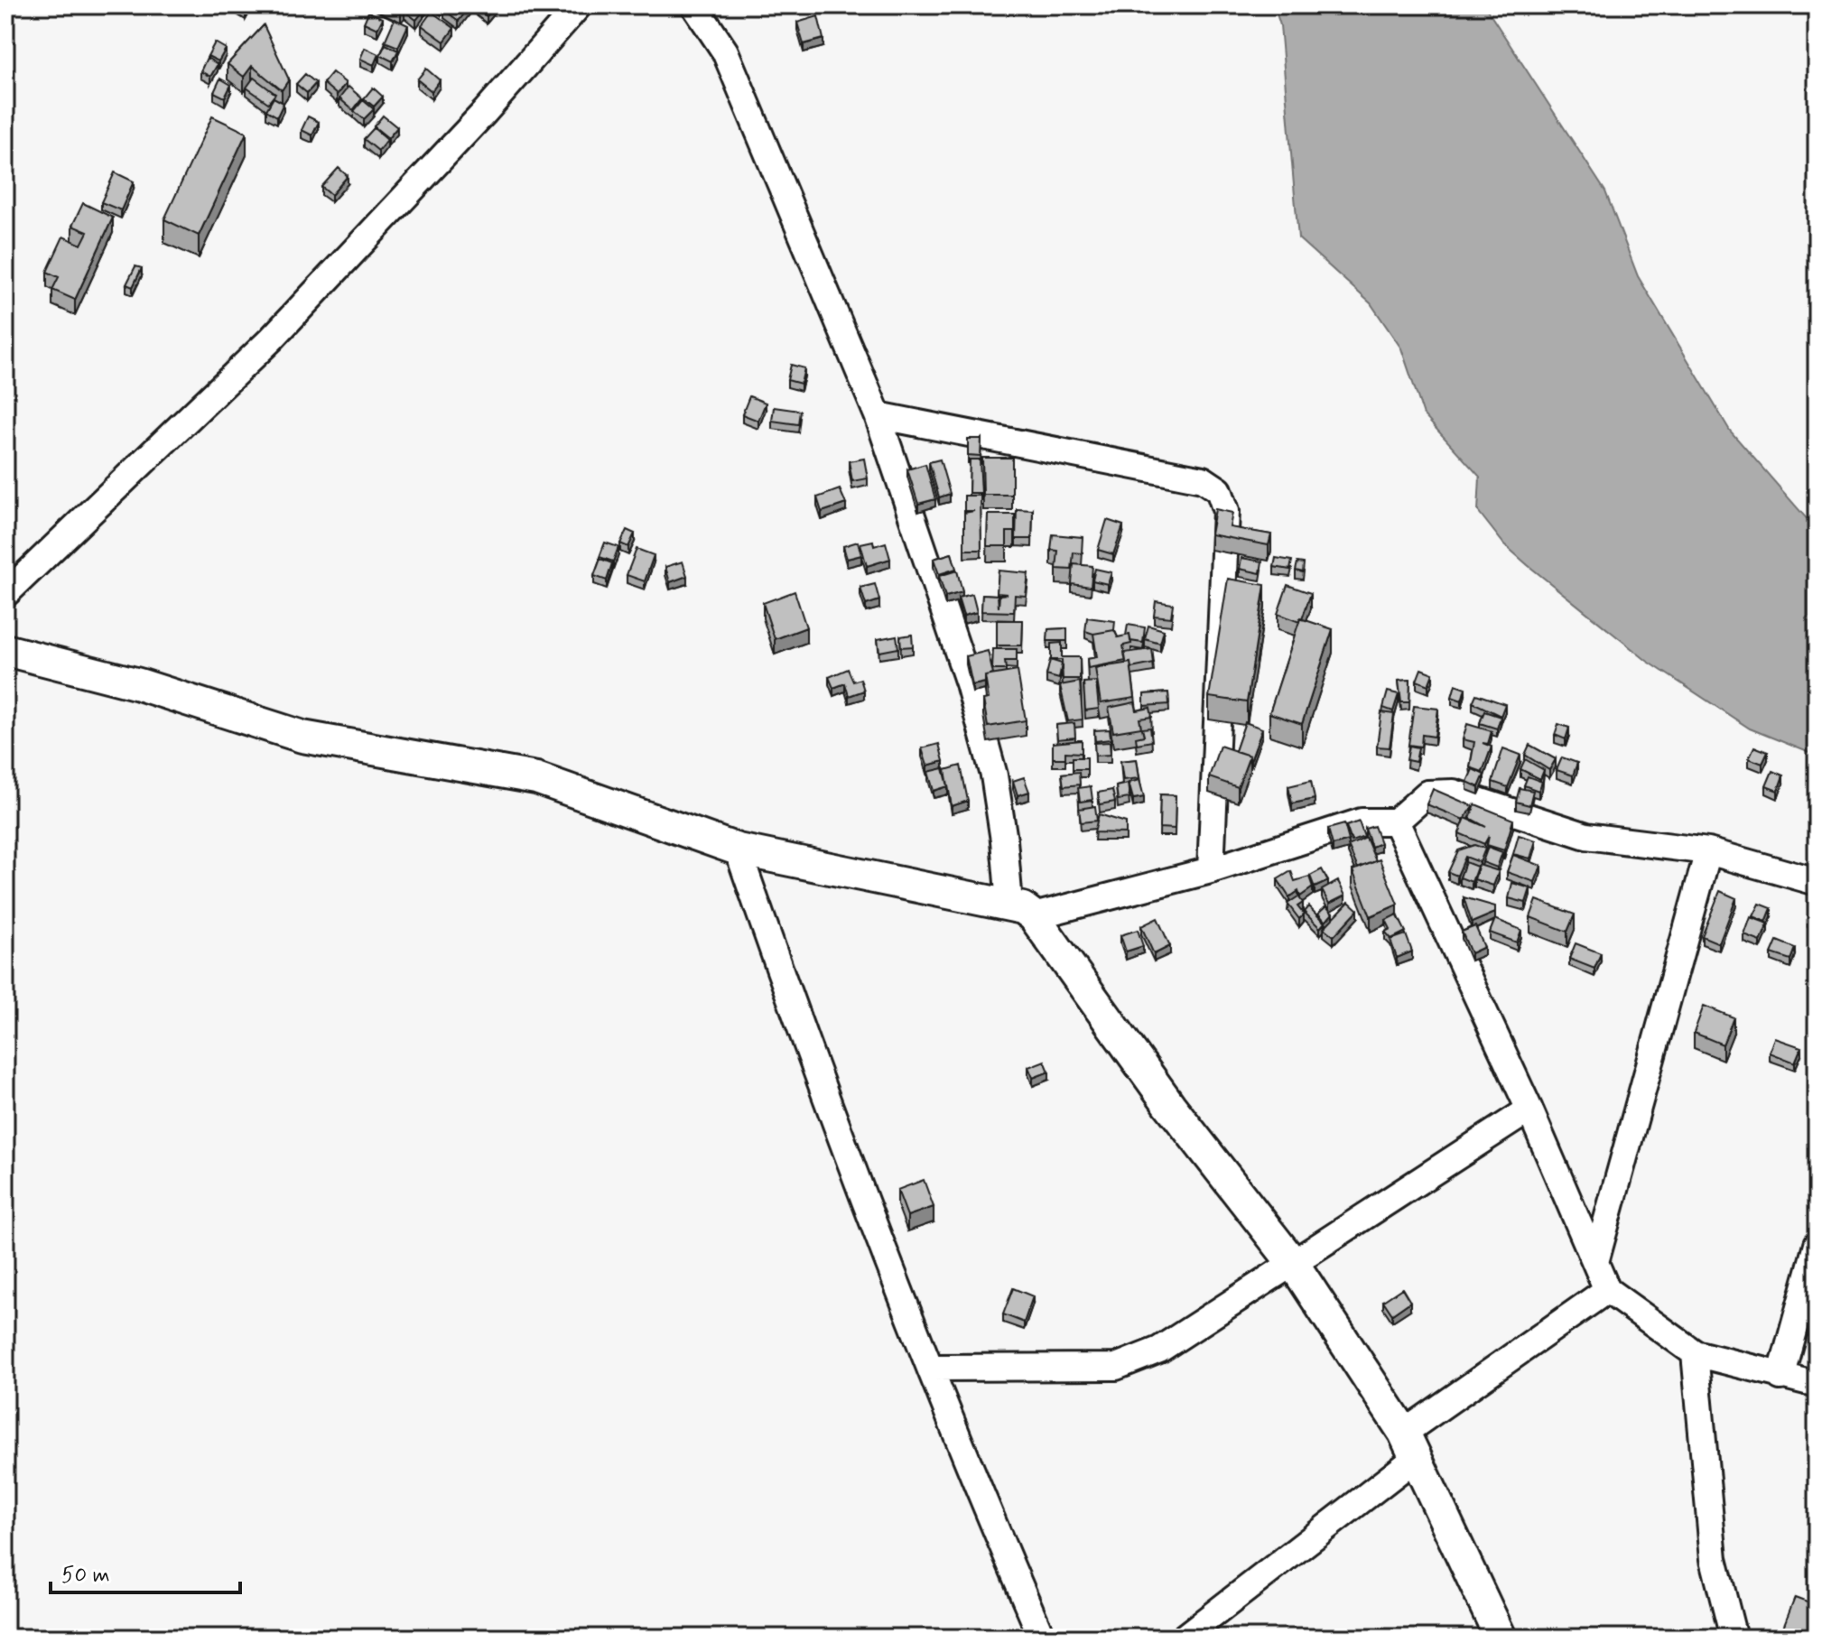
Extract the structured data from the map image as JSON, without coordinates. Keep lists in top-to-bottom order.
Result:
{
  "scale_bar": "50 m"
}
